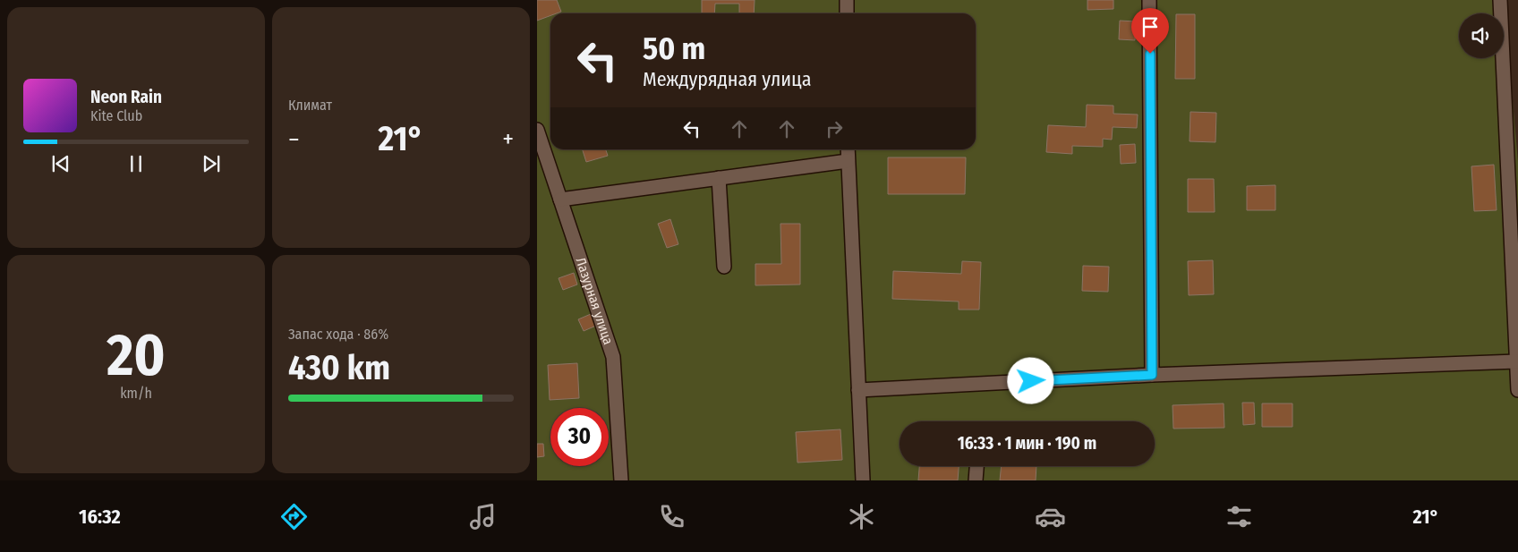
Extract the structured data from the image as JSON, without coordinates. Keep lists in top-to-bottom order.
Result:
{
  "streets": {
    "street": ["Лазурная улица"]
  },
  "page": {
    "tile": [
      "Климат",
      ["20", "km/h"],
      ["Запас хода · 86%", "430 km"]
    ],
    "turn": ["50 m", "Междурядная улица"],
    "song": ["Neon Rain", "Kite Club"],
    "heat": ["−", "21°", "+"],
    "limit": "30",
    "trip": "16:33 · 1 мин · 190 m",
    "tabs": ["16:32", "21°"]
  }
}
